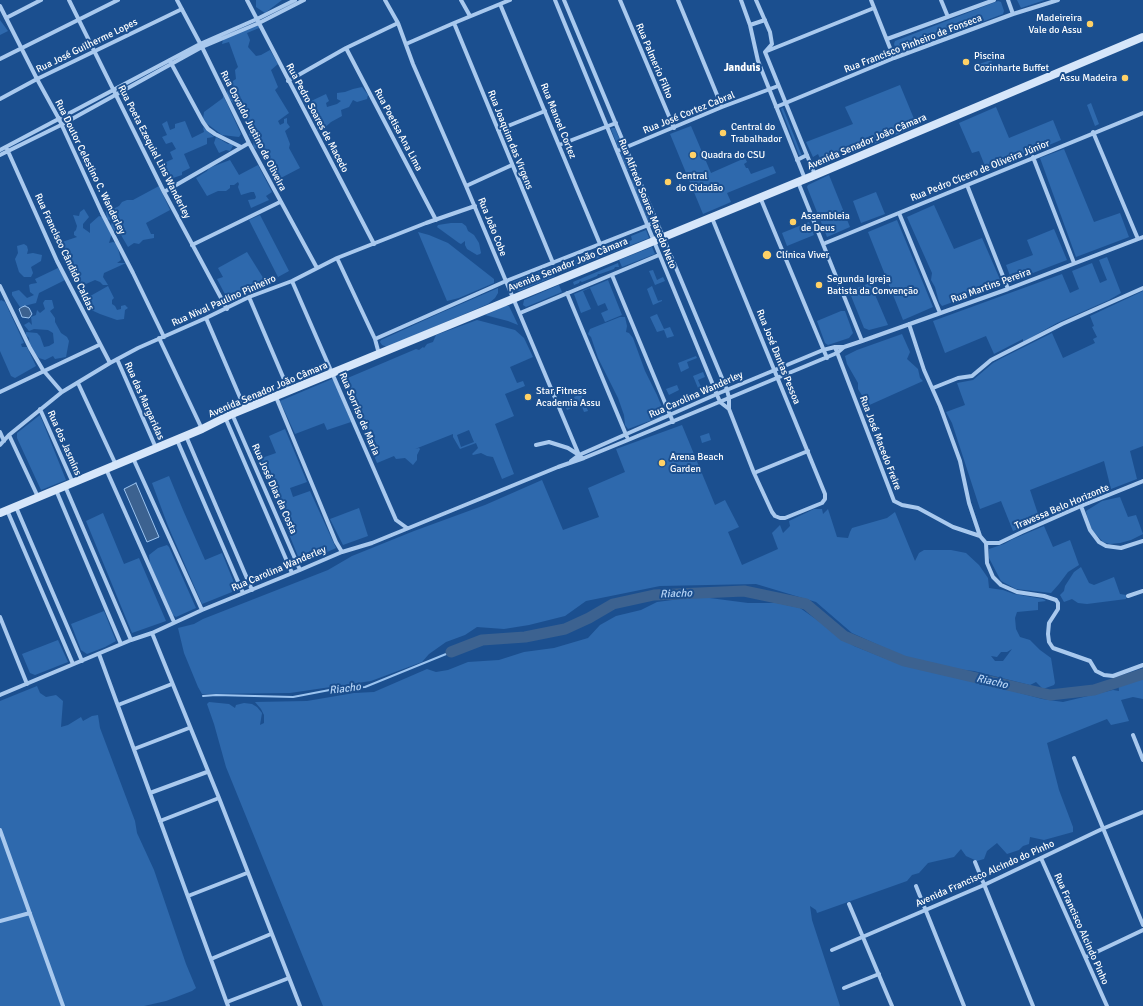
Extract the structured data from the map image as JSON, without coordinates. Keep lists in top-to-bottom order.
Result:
{
  "streets": {
    "main road": ["Avenida Senador João Câmara"],
    "street": [
      "Rua Francisco Pinheiro de Fonseca",
      "Rua José Guilherme Lopes",
      "Rua Palmerio Filho",
      "Rua José Cortez Cabral",
      "Rua Pedro Soares de Macedo",
      "Rua Manoel Cortez",
      "Rua Poetisa Ana Lima",
      "Rua Osvaldo Justino de Oliveira",
      "Rua Joaquim das Virgens",
      "Rua Poeta Ezequiel Lins Wanderley",
      "Rua Doutor Celestino C. Wanderley",
      "Rua Pedro Cícero de Oliveira Júnior",
      "Rua Alfredo Soares Macedo Neto",
      "Rua João Cobe",
      "Rua Francisco Cândido Caldas",
      "Rua Martins Pereira",
      "Rua Nival Paulino Pinheiro",
      "Rua José Dantas Pessoa",
      "Rua Carolina Wanderley",
      "Rua das Margaridas",
      "Rua Sorriso de Maria",
      "Rua dos Jasmins",
      "Rua José Macedo Freire",
      "Rua José Dias da Costa",
      "Travessa Belo Horizonte",
      "Avenida Francisco Alcindo do Pinho",
      "Rua Francisco Alcindo Pinho"
    ]
  },
  "crossings": [
    ["Rua José Guilherme Lopes", "Rua Osvaldo Justino de Oliveira"],
    ["Rua José Guilherme Lopes", "Rua Poeta Ezequiel Lins Wanderley"],
    ["Rua José Guilherme Lopes", "Rua Doutor Celestino C. Wanderley"],
    ["Rua Palmerio Filho", "Rua José Cortez Cabral"],
    ["Rua José Cortez Cabral", "Rua Alfredo Soares Macedo Neto"],
    ["Rua Pedro Soares de Macedo", "Rua Nival Paulino Pinheiro"],
    ["Rua Manoel Cortez", "Avenida Senador João Câmara"],
    ["Rua Poetisa Ana Lima", "Rua Nival Paulino Pinheiro"],
    ["Rua Osvaldo Justino de Oliveira", "Rua Nival Paulino Pinheiro"],
    ["Rua Joaquim das Virgens", "Avenida Senador João Câmara"],
    ["Avenida Senador João Câmara", "Rua Alfredo Soares Macedo Neto"],
    ["Avenida Senador João Câmara", "Rua João Cobe"],
    ["Avenida Senador João Câmara", "Rua José Dantas Pessoa"],
    ["Avenida Senador João Câmara", "Rua das Margaridas"],
    ["Avenida Senador João Câmara", "Rua Sorriso de Maria"],
    ["Avenida Senador João Câmara", "Rua dos Jasmins"],
    ["Avenida Senador João Câmara", "Rua José Dias da Costa"],
    ["Rua Poeta Ezequiel Lins Wanderley", "Rua Nival Paulino Pinheiro"],
    ["Rua Doutor Celestino C. Wanderley", "Rua Nival Paulino Pinheiro"],
    ["Rua Alfredo Soares Macedo Neto", "Rua José Dantas Pessoa"],
    ["Rua Alfredo Soares Macedo Neto", "Rua Carolina Wanderley"],
    ["Rua João Cobe", "Rua Nival Paulino Pinheiro"],
    ["Rua João Cobe", "Rua Carolina Wanderley"],
    ["Rua Francisco Cândido Caldas", "Rua Nival Paulino Pinheiro"],
    ["Rua Martins Pereira", "Rua Carolina Wanderley"],
    ["Rua Nival Paulino Pinheiro", "Rua das Margaridas"],
    ["Rua Nival Paulino Pinheiro", "Rua Sorriso de Maria"],
    ["Rua Nival Paulino Pinheiro", "Rua dos Jasmins"],
    ["Rua José Dantas Pessoa", "Rua Carolina Wanderley"],
    ["Rua Carolina Wanderley", "Rua Sorriso de Maria"],
    ["Rua Carolina Wanderley", "Rua dos Jasmins"],
    ["Rua Carolina Wanderley", "Rua José Macedo Freire"],
    ["Rua Carolina Wanderley", "Rua José Dias da Costa"],
    ["Avenida Francisco Alcindo do Pinho", "Rua Francisco Alcindo Pinho"]
  ],
  "districts": ["Janduis"],
  "water": ["Riacho"],
  "places": [
    "Madeireira Vale do Assu",
    "Piscina Cozinharte Buffet",
    "Assu Madeira",
    "Central do Trabalhador",
    "Quadra do CSU",
    "Central do Cidadão",
    "Assembleia de Deus",
    "Clínica Viver",
    "Segunda Igreja Batista da Convenção",
    "Star Fitness Academia Assu",
    "Arena Beach Garden"
  ]
}
